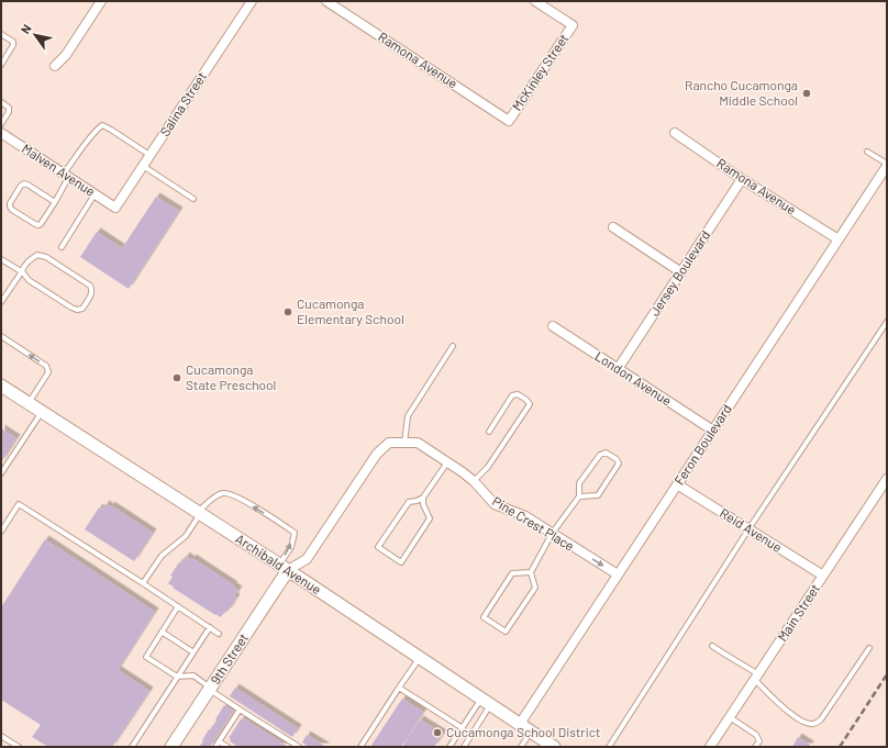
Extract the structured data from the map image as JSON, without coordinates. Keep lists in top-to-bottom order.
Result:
{
  "streets": {
    "main road": ["Archibald Avenue", "9th Street"],
    "street": [
      "Ramona Avenue",
      "McKinley Street",
      "Salina Street",
      "Malven Avenue",
      "Jersey Boulevard",
      "London Avenue",
      "Feron Boulevard",
      "Pine Crest Place",
      "Reid Avenue",
      "Main Street"
    ]
  },
  "crossings": [
    ["Ramona Avenue", "McKinley Street"],
    ["Ramona Avenue", "Jersey Boulevard"],
    ["Ramona Avenue", "Feron Boulevard"],
    ["Salina Street", "Malven Avenue"],
    ["Jersey Boulevard", "London Avenue"],
    ["London Avenue", "Feron Boulevard"],
    ["Feron Boulevard", "Pine Crest Place"],
    ["Feron Boulevard", "Reid Avenue"],
    ["Feron Boulevard", "Archibald Avenue"],
    ["Pine Crest Place", "Archibald Avenue"],
    ["Pine Crest Place", "9th Street"],
    ["Reid Avenue", "Main Street"],
    ["Archibald Avenue", "9th Street"]
  ],
  "places": [
    "Rancho Cucamonga Middle School",
    "Cucamonga Elementary School",
    "Cucamonga State Preschool",
    "Cucamonga School District"
  ],
  "north": "top left"
}
